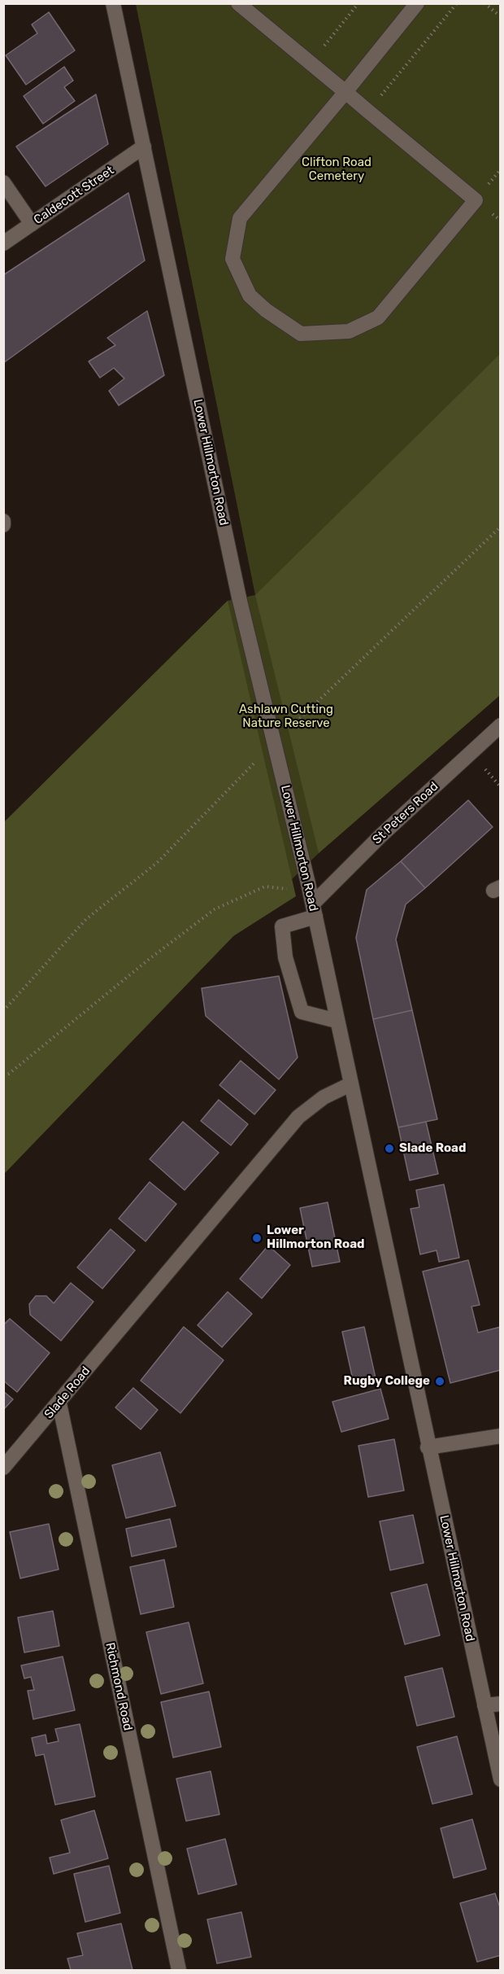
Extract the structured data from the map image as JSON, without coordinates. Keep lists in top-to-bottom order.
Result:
{
  "streets": {
    "street": [
      "Caldecott Street",
      "Lower Hillmorton Road",
      "St Peters Road",
      "Slade Road",
      "Richmond Road"
    ]
  },
  "crossings": [
    ["Caldecott Street", "Lower Hillmorton Road"],
    ["Lower Hillmorton Road", "St Peters Road"],
    ["Lower Hillmorton Road", "Slade Road"],
    ["Slade Road", "Richmond Road"]
  ],
  "parks": ["Clifton Road Cemetery", "Ashlawn Cutting Nature Reserve"],
  "places": ["Slade Road", "Lower Hillmorton Road", "Rugby College"]
}
